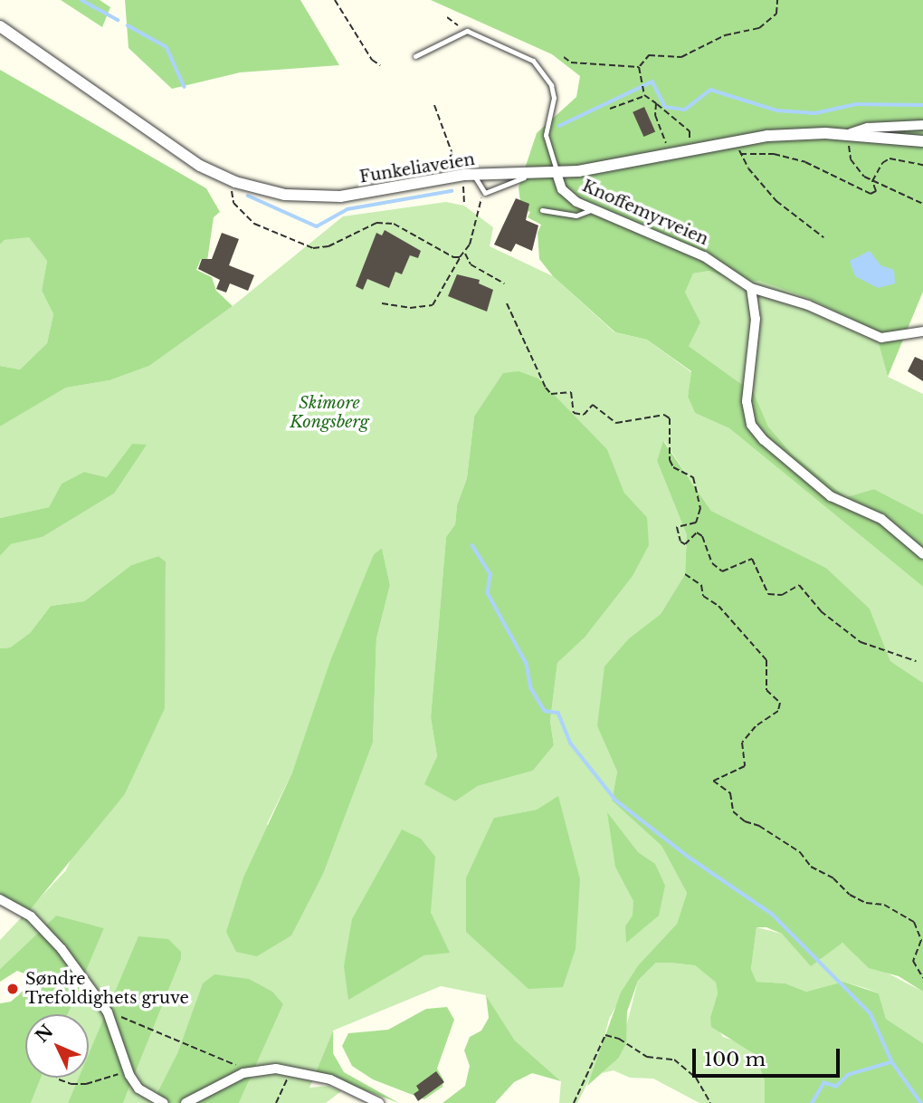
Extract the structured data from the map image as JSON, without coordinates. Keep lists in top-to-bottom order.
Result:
{
  "streets": {
    "street": ["Funkeliaveien", "Knoffemyrveien"]
  },
  "crossings": [
    ["Funkeliaveien", "Knoffemyrveien"]
  ],
  "parks": ["Skimore Kongsberg"],
  "places": ["Søndre Trefoldighets gruve"],
  "scale_bar": "100 m",
  "north": "top left"
}
